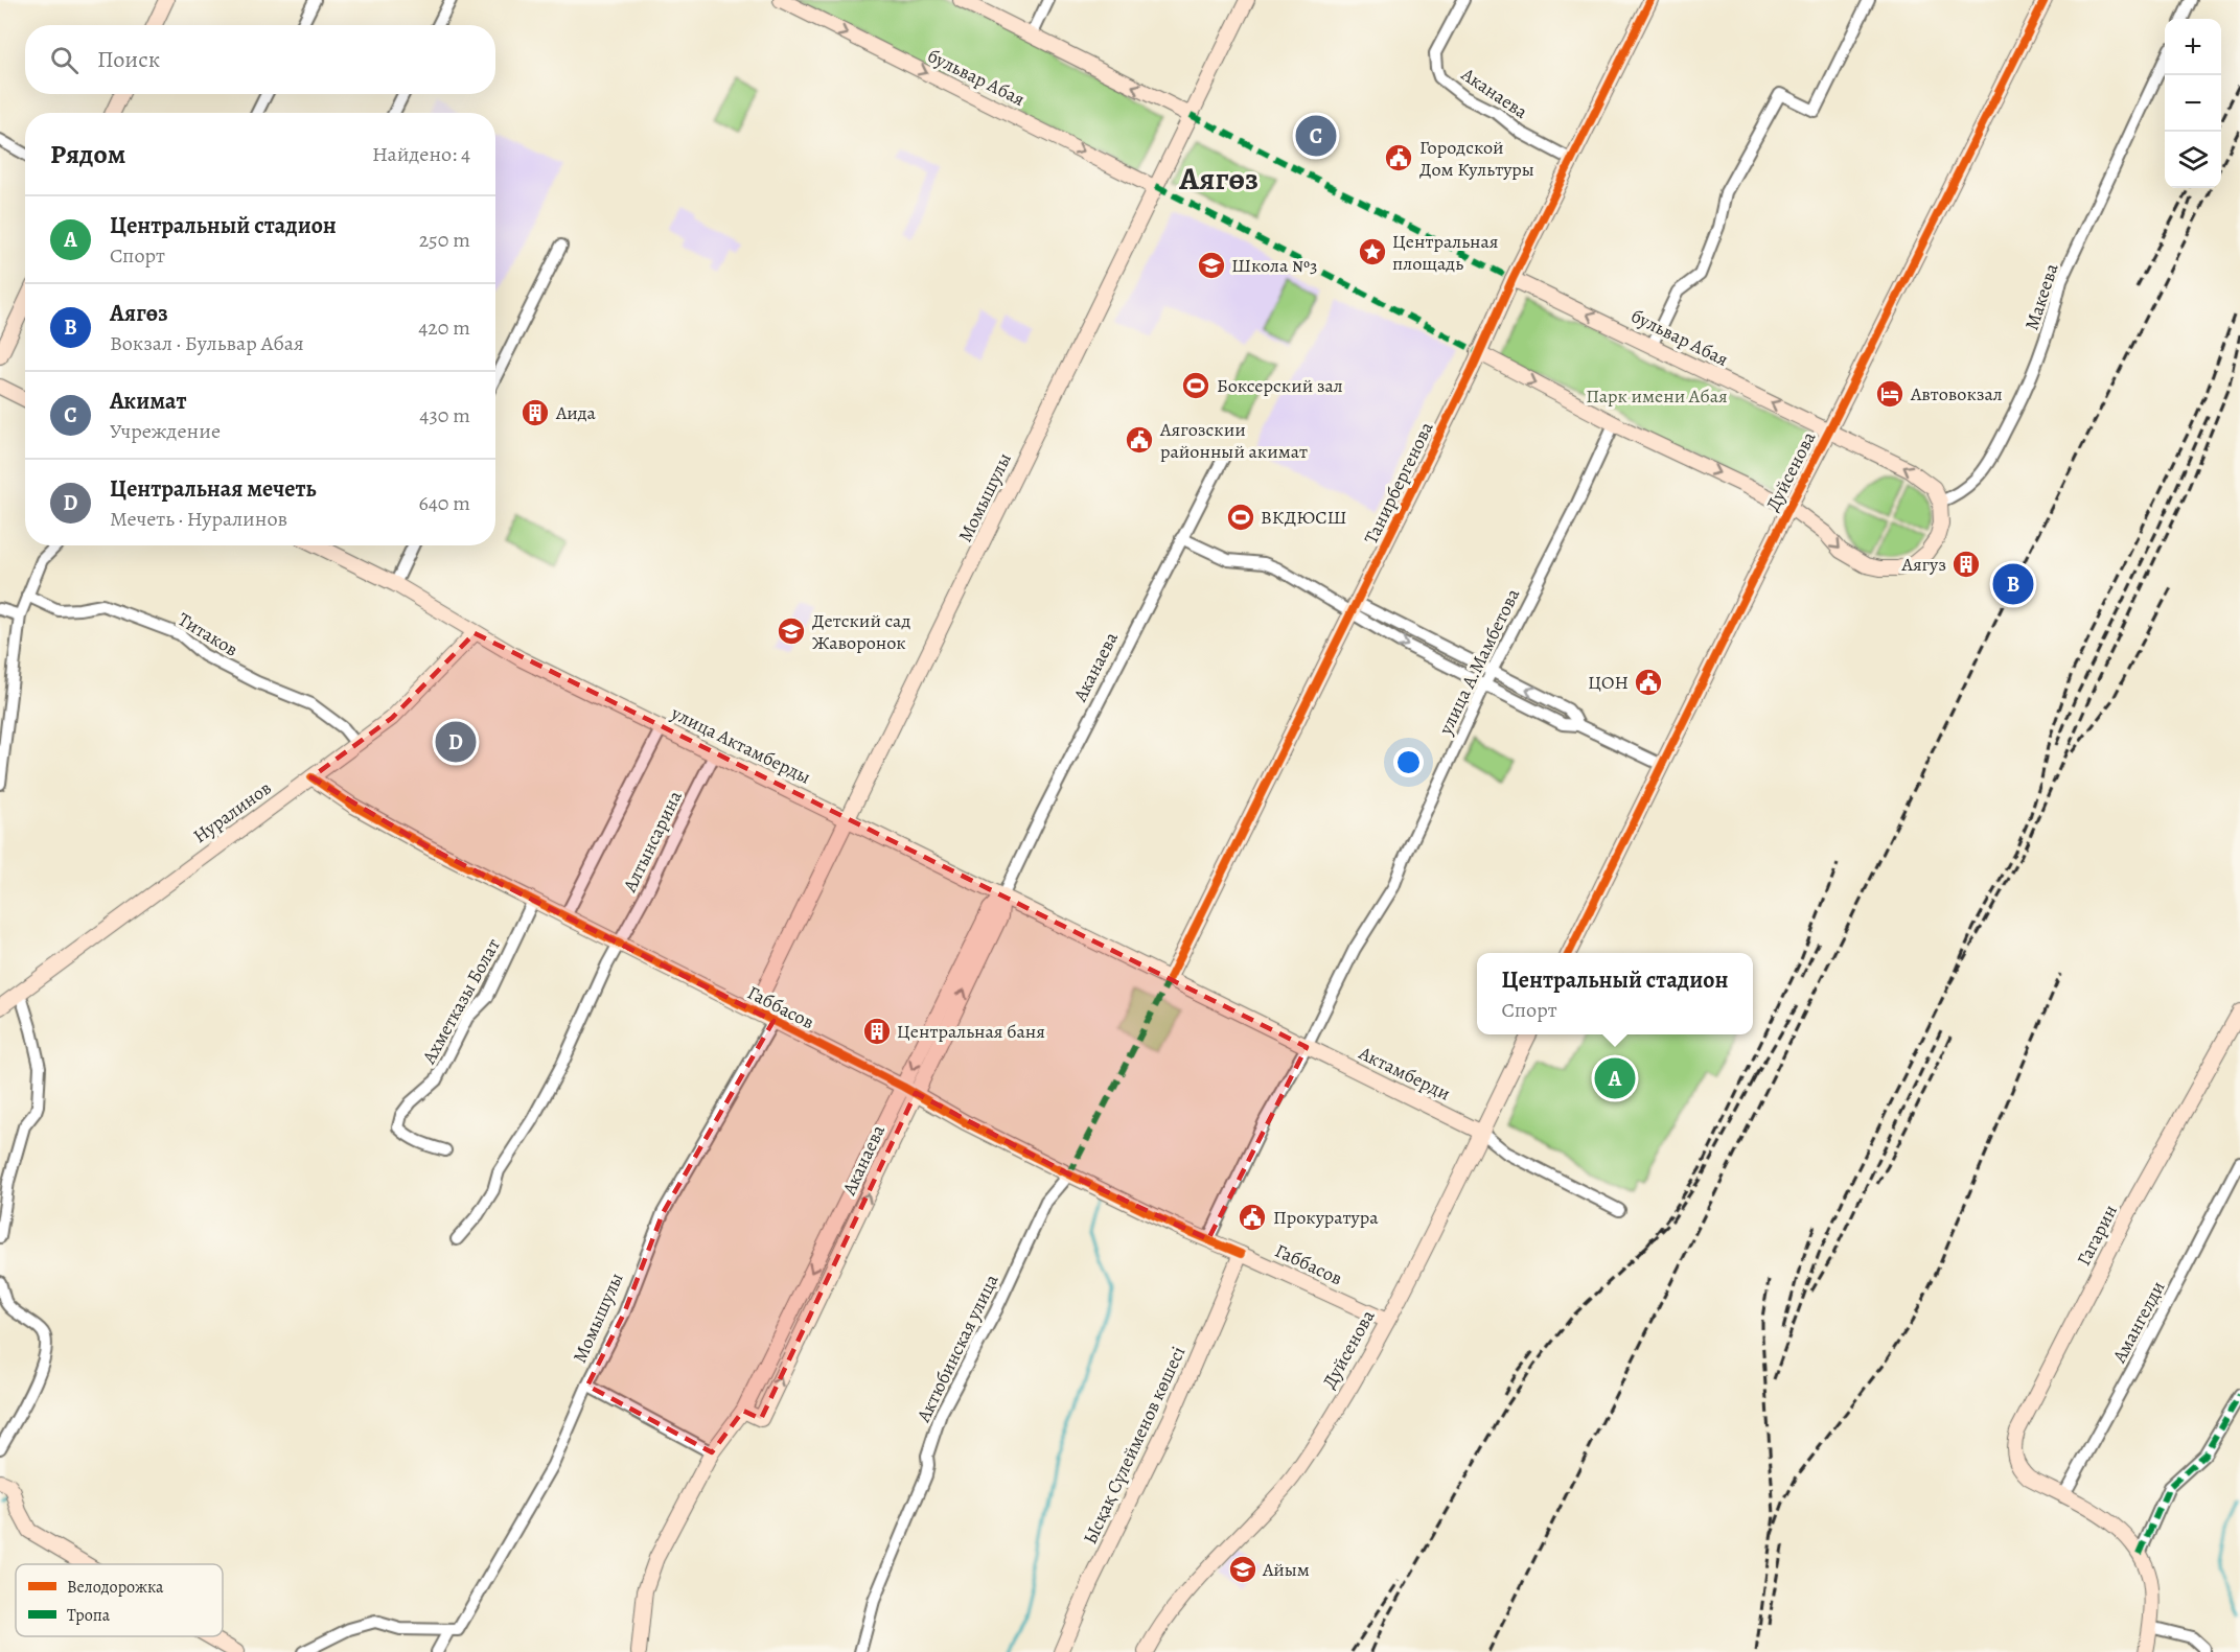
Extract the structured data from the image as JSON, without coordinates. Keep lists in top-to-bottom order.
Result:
{
  "streets": {
    "street": [
      "бульвар Абая",
      "Аканаева",
      "Макеева",
      "Дуйсенова",
      "Танирбергенова",
      "Момышулы",
      "Титаков",
      "улица А.Мамбетова",
      "улица Актамберды",
      "Нуралинов",
      "Алтынсарина",
      "Ахметказы Болат",
      "Габбасов",
      "Актамберди",
      "Гагарин",
      "Амангелди",
      "Актюбинская улица",
      "Ысқақ Сүлейменов көшесі"
    ]
  },
  "crossings": [
    ["бульвар Абая", "Дуйсенова"],
    ["бульвар Абая", "Танирбергенова"],
    ["бульвар Абая", "Момышулы"],
    ["Аканаева", "Танирбергенова"],
    ["Аканаева", "улица Актамберды"],
    ["Аканаева", "Габбасов"],
    ["Дуйсенова", "Габбасов"],
    ["Дуйсенова", "Актамберди"],
    ["Танирбергенова", "улица Актамберды"],
    ["Танирбергенова", "Актамберди"],
    ["Момышулы", "улица Актамберды"],
    ["Момышулы", "Габбасов"],
    ["Титаков", "Нуралинов"],
    ["улица А.Мамбетова", "Габбасов"],
    ["улица А.Мамбетова", "Актамберди"],
    ["улица Актамберды", "Нуралинов"],
    ["улица Актамберды", "Алтынсарина"],
    ["улица Актамберды", "Актамберди"],
    ["Нуралинов", "Габбасов"],
    ["Алтынсарина", "Габбасов"],
    ["Ахметказы Болат", "Габбасов"],
    ["Габбасов", "Актюбинская улица"],
    ["Габбасов", "Ысқақ Сүлейменов көшесі"],
    ["Гагарин", "Амангелди"]
  ],
  "districts": ["Аягөз"],
  "parks": ["Парк имени Абая"],
  "places": {
    "public building": [
      "Городской Дом Культуры",
      "Аягозскии районный акимат",
      "ЦОН",
      "Прокуратура"
    ],
    "place": ["Центральная площадь"],
    "school or university": ["Школа №3", "Детский сад Жаворонок", "Айым"],
    "sports": ["Боксерский зал", "ВКДЮСШ"],
    "hotel": ["Автовокзал"],
    "building": ["Аида", "Аягуз", "Центральная баня"]
  },
  "legend": ["Велодорожка", "Тропа"],
  "page": {
    "map_buttons": ["+", "−"],
    "search": "Поиск",
    "pins": [
      "C",
      "B",
      "D",
      "A"
    ],
    "heading": ["Рядом", "Найдено: 4"],
    "list": [
      {
        "mark": "A",
        "name": "Центральный стадион",
        "note": "Спорт",
        "value": "250 m"
      },
      {
        "mark": "B",
        "name": "Аягөз",
        "note": "Вокзал · Бульвар Абая",
        "value": "420 m"
      },
      {
        "mark": "C",
        "name": "Акимат",
        "note": "Учреждение",
        "value": "430 m"
      },
      {
        "mark": "D",
        "name": "Центральная мечеть",
        "note": "Мечеть · Нуралинов",
        "value": "640 m"
      }
    ],
    "popup": ["Центральный стадион", "Спорт"]
  }
}
